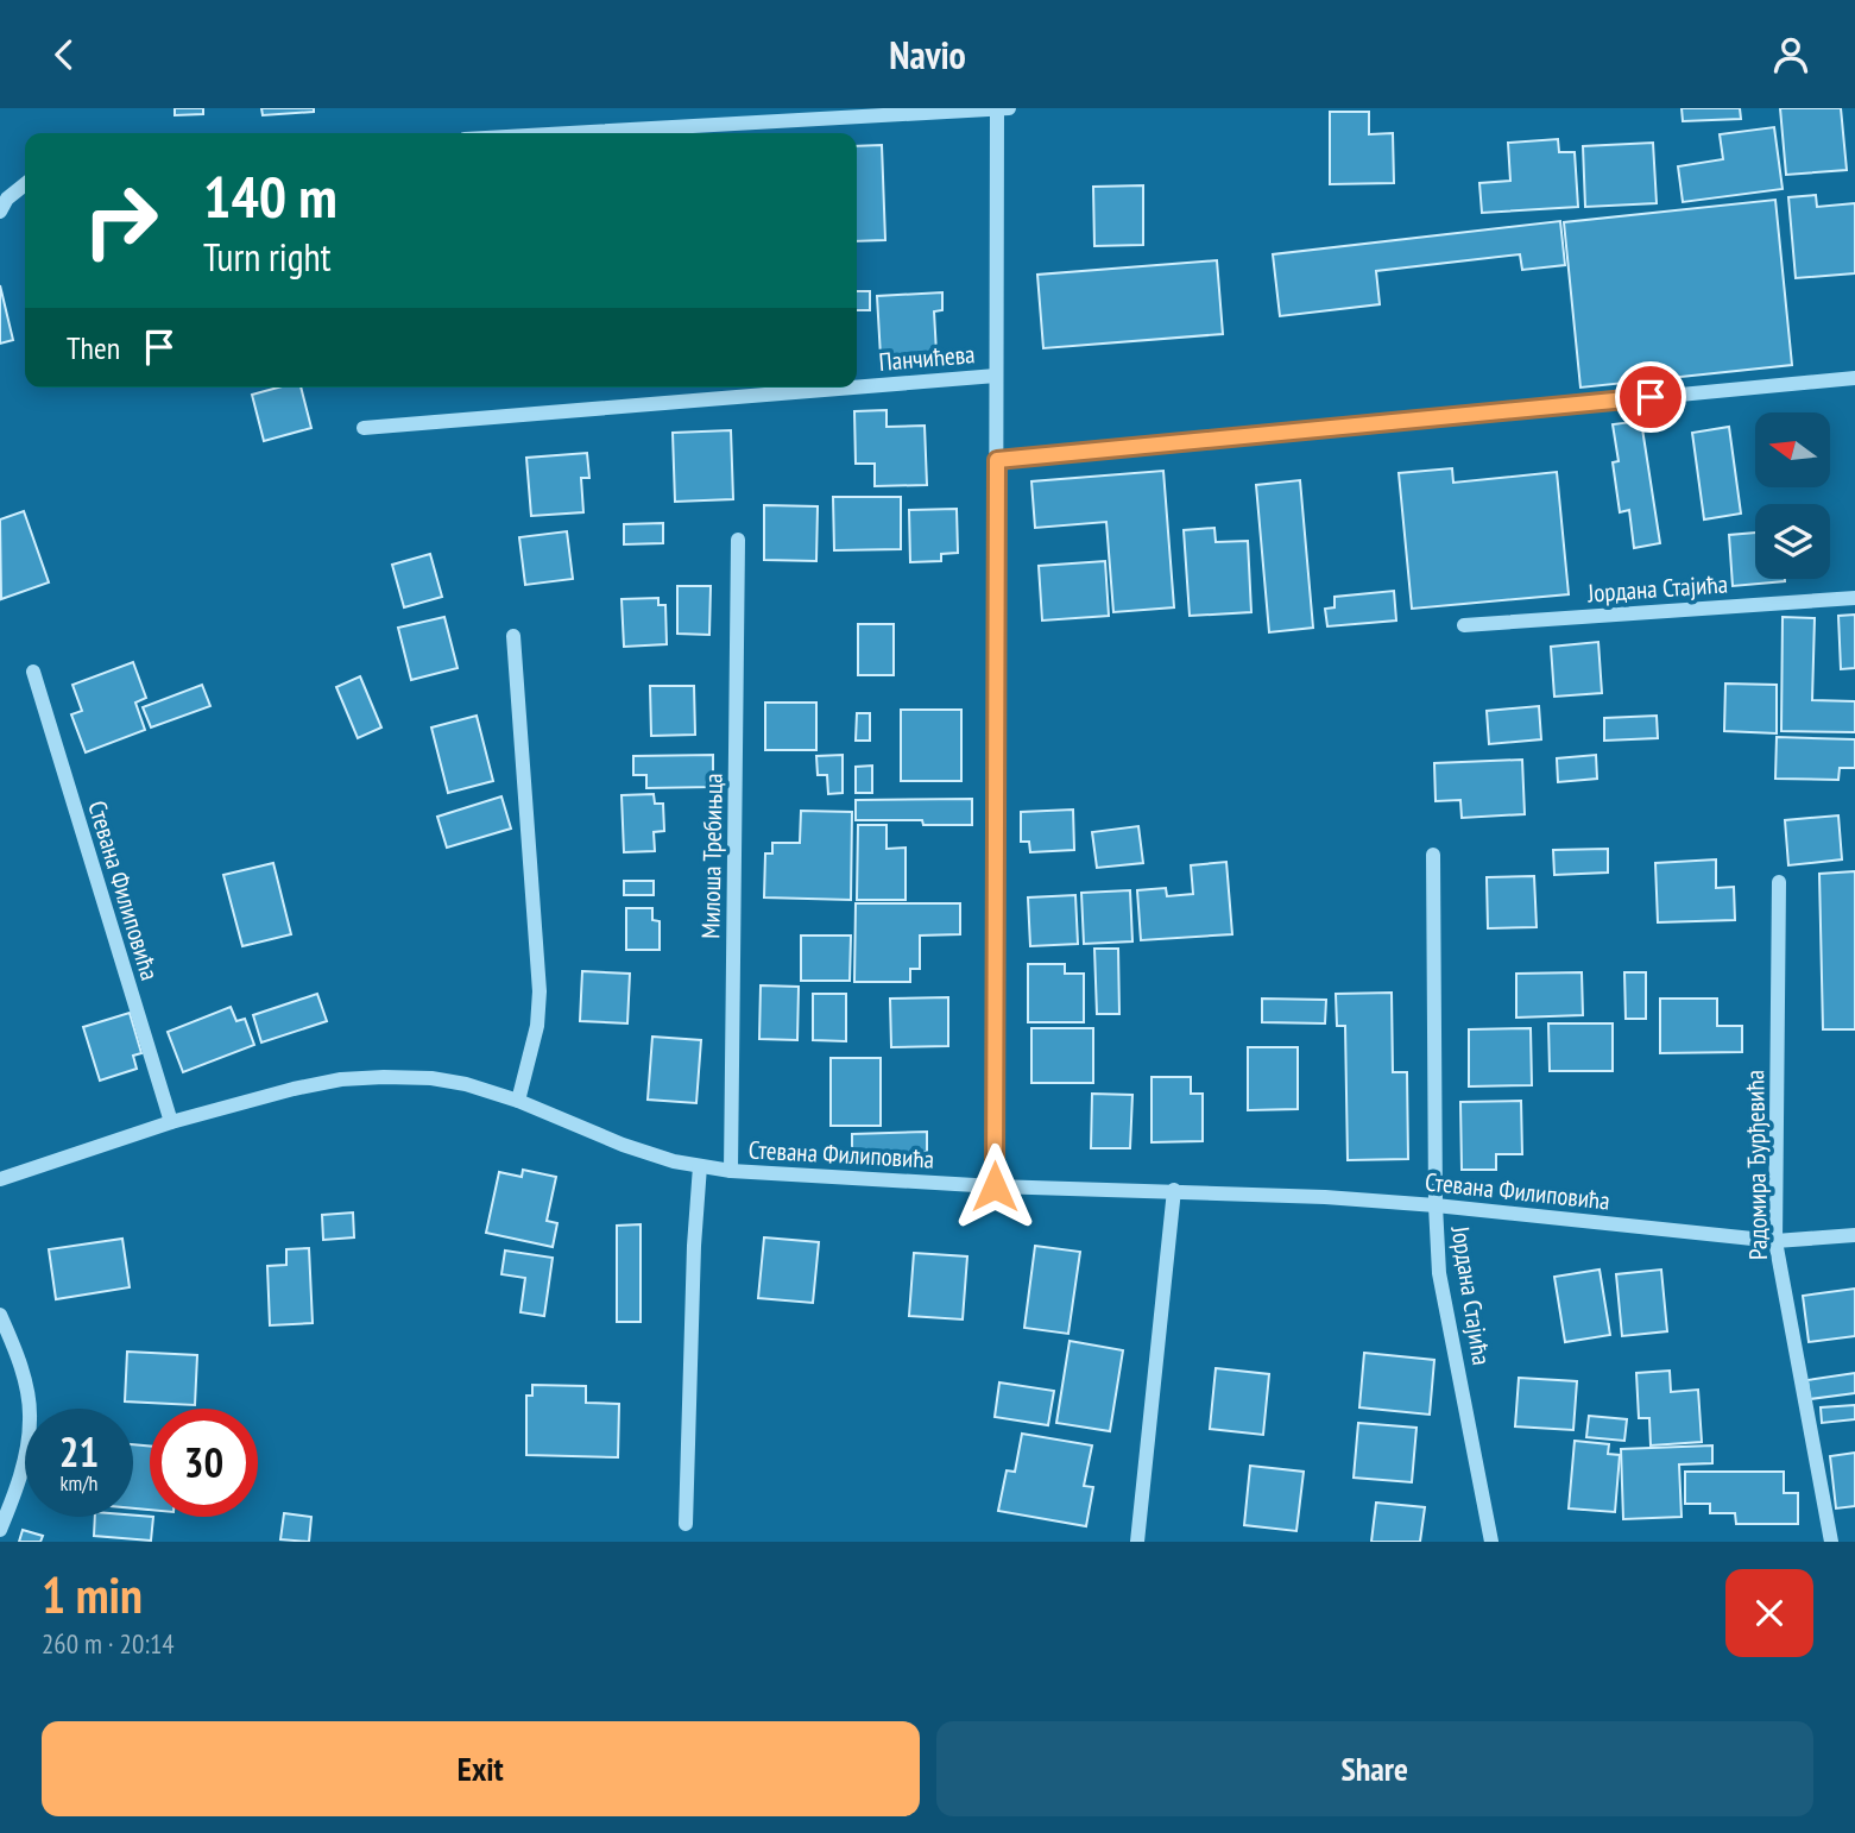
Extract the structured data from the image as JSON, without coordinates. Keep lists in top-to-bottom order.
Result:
{
  "streets": {
    "street": [
      "Панчићева",
      "Јордана Стајића",
      "Милоша Требињца",
      "Стевана Филиповића",
      "Радомира Ђурђевића"
    ]
  },
  "crossings": [
    ["Панчићева", "Стевана Филиповића"],
    ["Јордана Стајића", "Стевана Филиповића"],
    ["Милоша Требињца", "Стевана Филиповића"],
    ["Стевана Филиповића", "Радомира Ђурђевића"]
  ],
  "north": "left",
  "page": {
    "header": "Navio",
    "turn": ["140 m", "Turn right"],
    "then": "Then",
    "speed": "21 km/h",
    "limit": "30",
    "heading": ["1 min", "260 m · 20:14"],
    "buttons": ["Exit", "Share"]
  }
}
